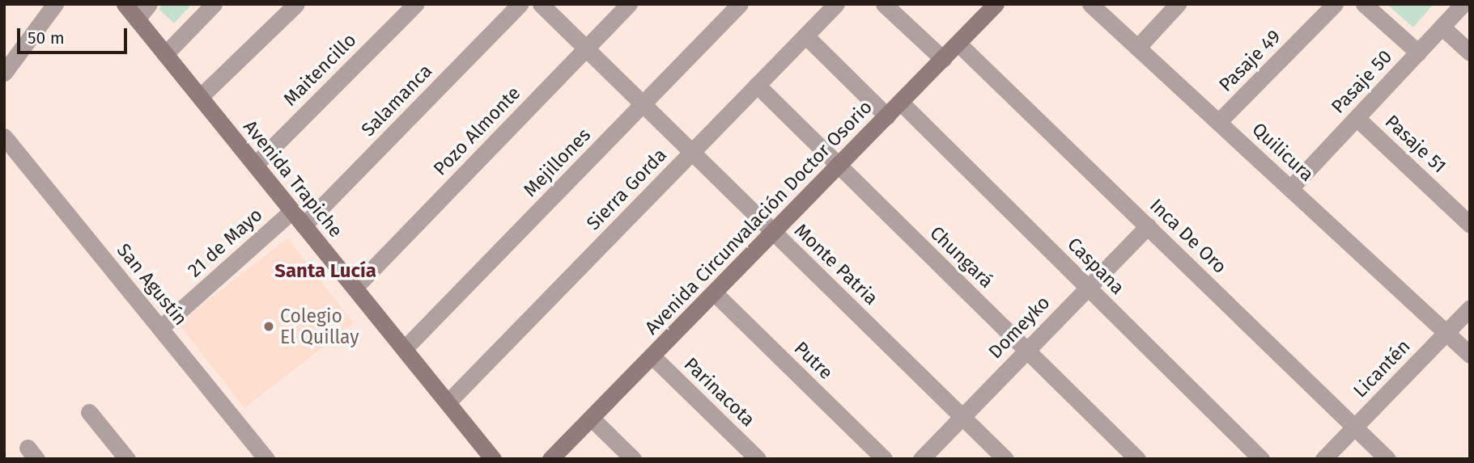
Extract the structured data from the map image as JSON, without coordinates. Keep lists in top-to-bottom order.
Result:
{
  "streets": {
    "street": [
      "Pasaje 49",
      "Maitencillo",
      "Pasaje 50",
      "Salamanca",
      "Pozo Almonte",
      "Pasaje 51",
      "Quilicura",
      "Mejillones",
      "Avenida Trapiche",
      "Sierra Gorda",
      "Avenida Circunvalación Doctor Osorio",
      "Inca De Oro",
      "21 de Mayo",
      "Chungará",
      "Monte Patria",
      "Caspana",
      "San Agustín",
      "Domeyko",
      "Putre",
      "Licantén",
      "Parinacota"
    ]
  },
  "crossings": [
    ["Pasaje 49", "Quilicura"],
    ["Maitencillo", "Avenida Trapiche"],
    ["Pasaje 50", "Pasaje 51"],
    ["Pasaje 50", "Quilicura"],
    ["Salamanca", "Avenida Trapiche"],
    ["Pozo Almonte", "Avenida Trapiche"],
    ["Pozo Almonte", "Monte Patria"],
    ["Quilicura", "Licantén"],
    ["Mejillones", "Avenida Trapiche"],
    ["Mejillones", "Monte Patria"],
    ["Avenida Trapiche", "Sierra Gorda"],
    ["Avenida Trapiche", "21 de Mayo"],
    ["Sierra Gorda", "Chungará"],
    ["Sierra Gorda", "Monte Patria"],
    ["Avenida Circunvalación Doctor Osorio", "Inca De Oro"],
    ["Avenida Circunvalación Doctor Osorio", "Chungará"],
    ["Avenida Circunvalación Doctor Osorio", "Monte Patria"],
    ["Avenida Circunvalación Doctor Osorio", "Caspana"],
    ["Avenida Circunvalación Doctor Osorio", "Putre"],
    ["Avenida Circunvalación Doctor Osorio", "Parinacota"],
    ["Inca De Oro", "Domeyko"],
    ["Inca De Oro", "Licantén"],
    ["21 de Mayo", "San Agustín"],
    ["Chungará", "Domeyko"],
    ["Monte Patria", "Domeyko"],
    ["Caspana", "Domeyko"]
  ],
  "districts": ["Santa Lucía"],
  "places": ["Colegio El Quillay"],
  "scale_bar": "50 m"
}
